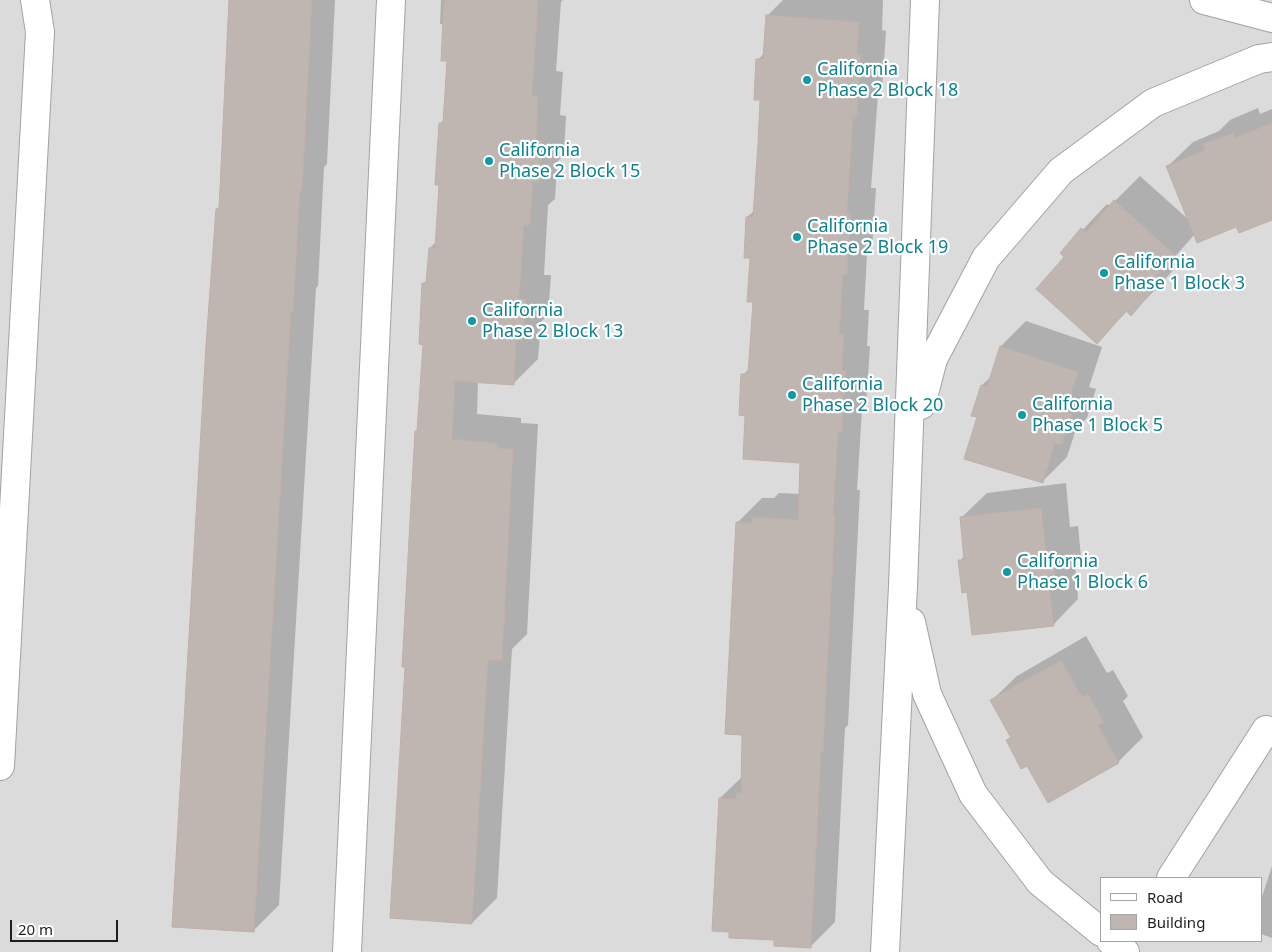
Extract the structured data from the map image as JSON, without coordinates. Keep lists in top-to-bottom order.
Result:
{
  "places": [
    "California Phase 2 Block 18",
    "California Phase 2 Block 15",
    "California Phase 2 Block 19",
    "California Phase 1 Block 3",
    "California Phase 2 Block 13",
    "California Phase 2 Block 20",
    "California Phase 1 Block 5",
    "California Phase 1 Block 6"
  ],
  "legend": ["Road", "Building"],
  "scale_bar": "20 m"
}
